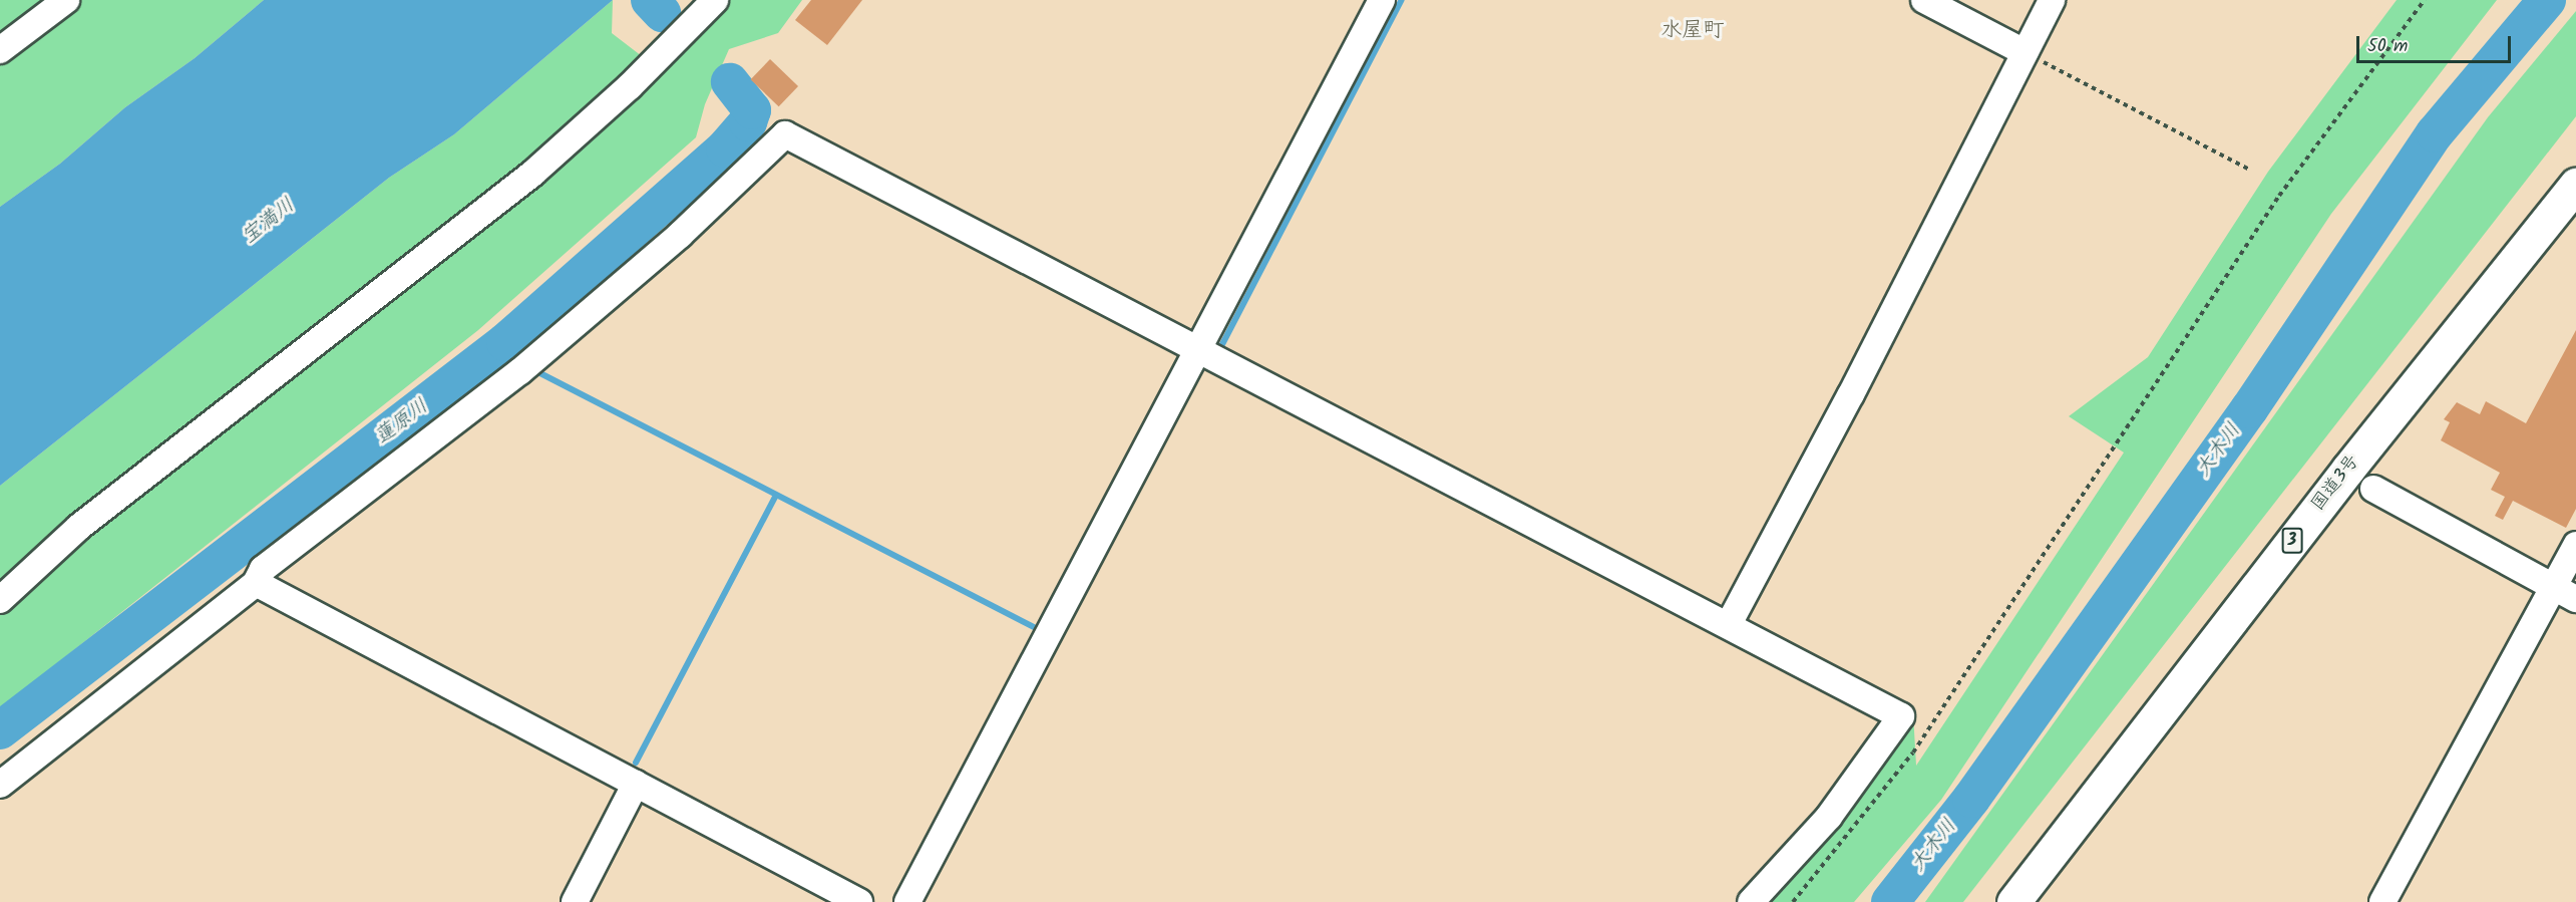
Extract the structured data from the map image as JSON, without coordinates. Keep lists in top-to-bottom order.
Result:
{
  "streets": {
    "highway": ["国道3号", "3"]
  },
  "districts": ["水屋町"],
  "water": ["宝満川", "蓮原川", "大木川"],
  "scale_bar": "50 m"
}
